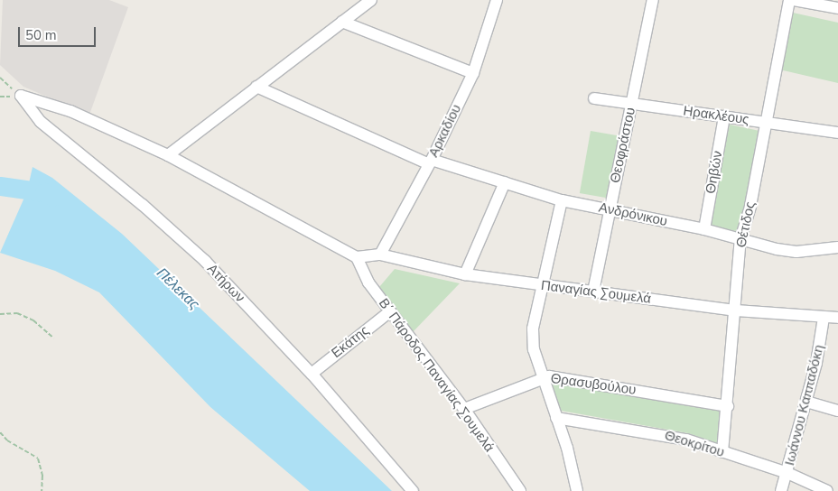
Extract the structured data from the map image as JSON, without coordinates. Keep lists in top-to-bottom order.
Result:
{
  "streets": {
    "street": [
      "Ηρακλέους",
      "Αρκαδίου",
      "Θεοφράστου",
      "Θηβών",
      "Ανδρόνικου",
      "Θέτιδος",
      "Ατήρων",
      "Παναγίας Σουμελά",
      "Εκάτης",
      "Β΄ Πάροδος Παναγίας Σουμελά",
      "Θρασυβούλου",
      "Ιωάννου Καππαδόκη",
      "Θεοκρίτου"
    ]
  },
  "crossings": [
    ["Ηρακλέους", "Θεοφράστου"],
    ["Ηρακλέους", "Θηβών"],
    ["Ηρακλέους", "Θέτιδος"],
    ["Αρκαδίου", "Ανδρόνικου"],
    ["Αρκαδίου", "Παναγίας Σουμελά"],
    ["Θεοφράστου", "Ανδρόνικου"],
    ["Θεοφράστου", "Παναγίας Σουμελά"],
    ["Θηβών", "Ανδρόνικου"],
    ["Ανδρόνικου", "Θέτιδος"],
    ["Θέτιδος", "Παναγίας Σουμελά"],
    ["Θέτιδος", "Θρασυβούλου"],
    ["Θέτιδος", "Θεοκρίτου"],
    ["Ατήρων", "Εκάτης"],
    ["Παναγίας Σουμελά", "Β΄ Πάροδος Παναγίας Σουμελά"],
    ["Παναγίας Σουμελά", "Ιωάννου Καππαδόκη"],
    ["Εκάτης", "Β΄ Πάροδος Παναγίας Σουμελά"],
    ["Β΄ Πάροδος Παναγίας Σουμελά", "Θρασυβούλου"],
    ["Ιωάννου Καππαδόκη", "Θεοκρίτου"]
  ],
  "water": ["Πέλεκας"],
  "scale_bar": "50 m"
}
